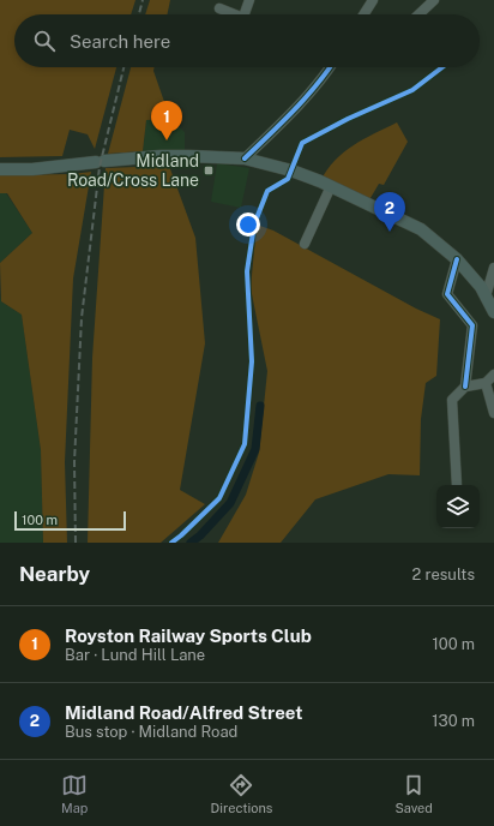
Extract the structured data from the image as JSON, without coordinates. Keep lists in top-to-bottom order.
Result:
{
  "places": {
    "transit": ["Midland Road/Cross Lane"]
  },
  "scale_bar": "100 m",
  "page": {
    "search": "Search here",
    "pins": ["1", "2"],
    "scale": "100 m",
    "heading": ["Nearby", "2 results"],
    "list": [
      {
        "mark": "1",
        "name": "Royston Railway Sports Club",
        "note": "Bar · Lund Hill Lane",
        "value": "100 m"
      },
      {
        "mark": "2",
        "name": "Midland Road/Alfred Street",
        "note": "Bus stop · Midland Road",
        "value": "130 m"
      }
    ],
    "nav": ["Map", "Directions", "Saved"]
  }
}
